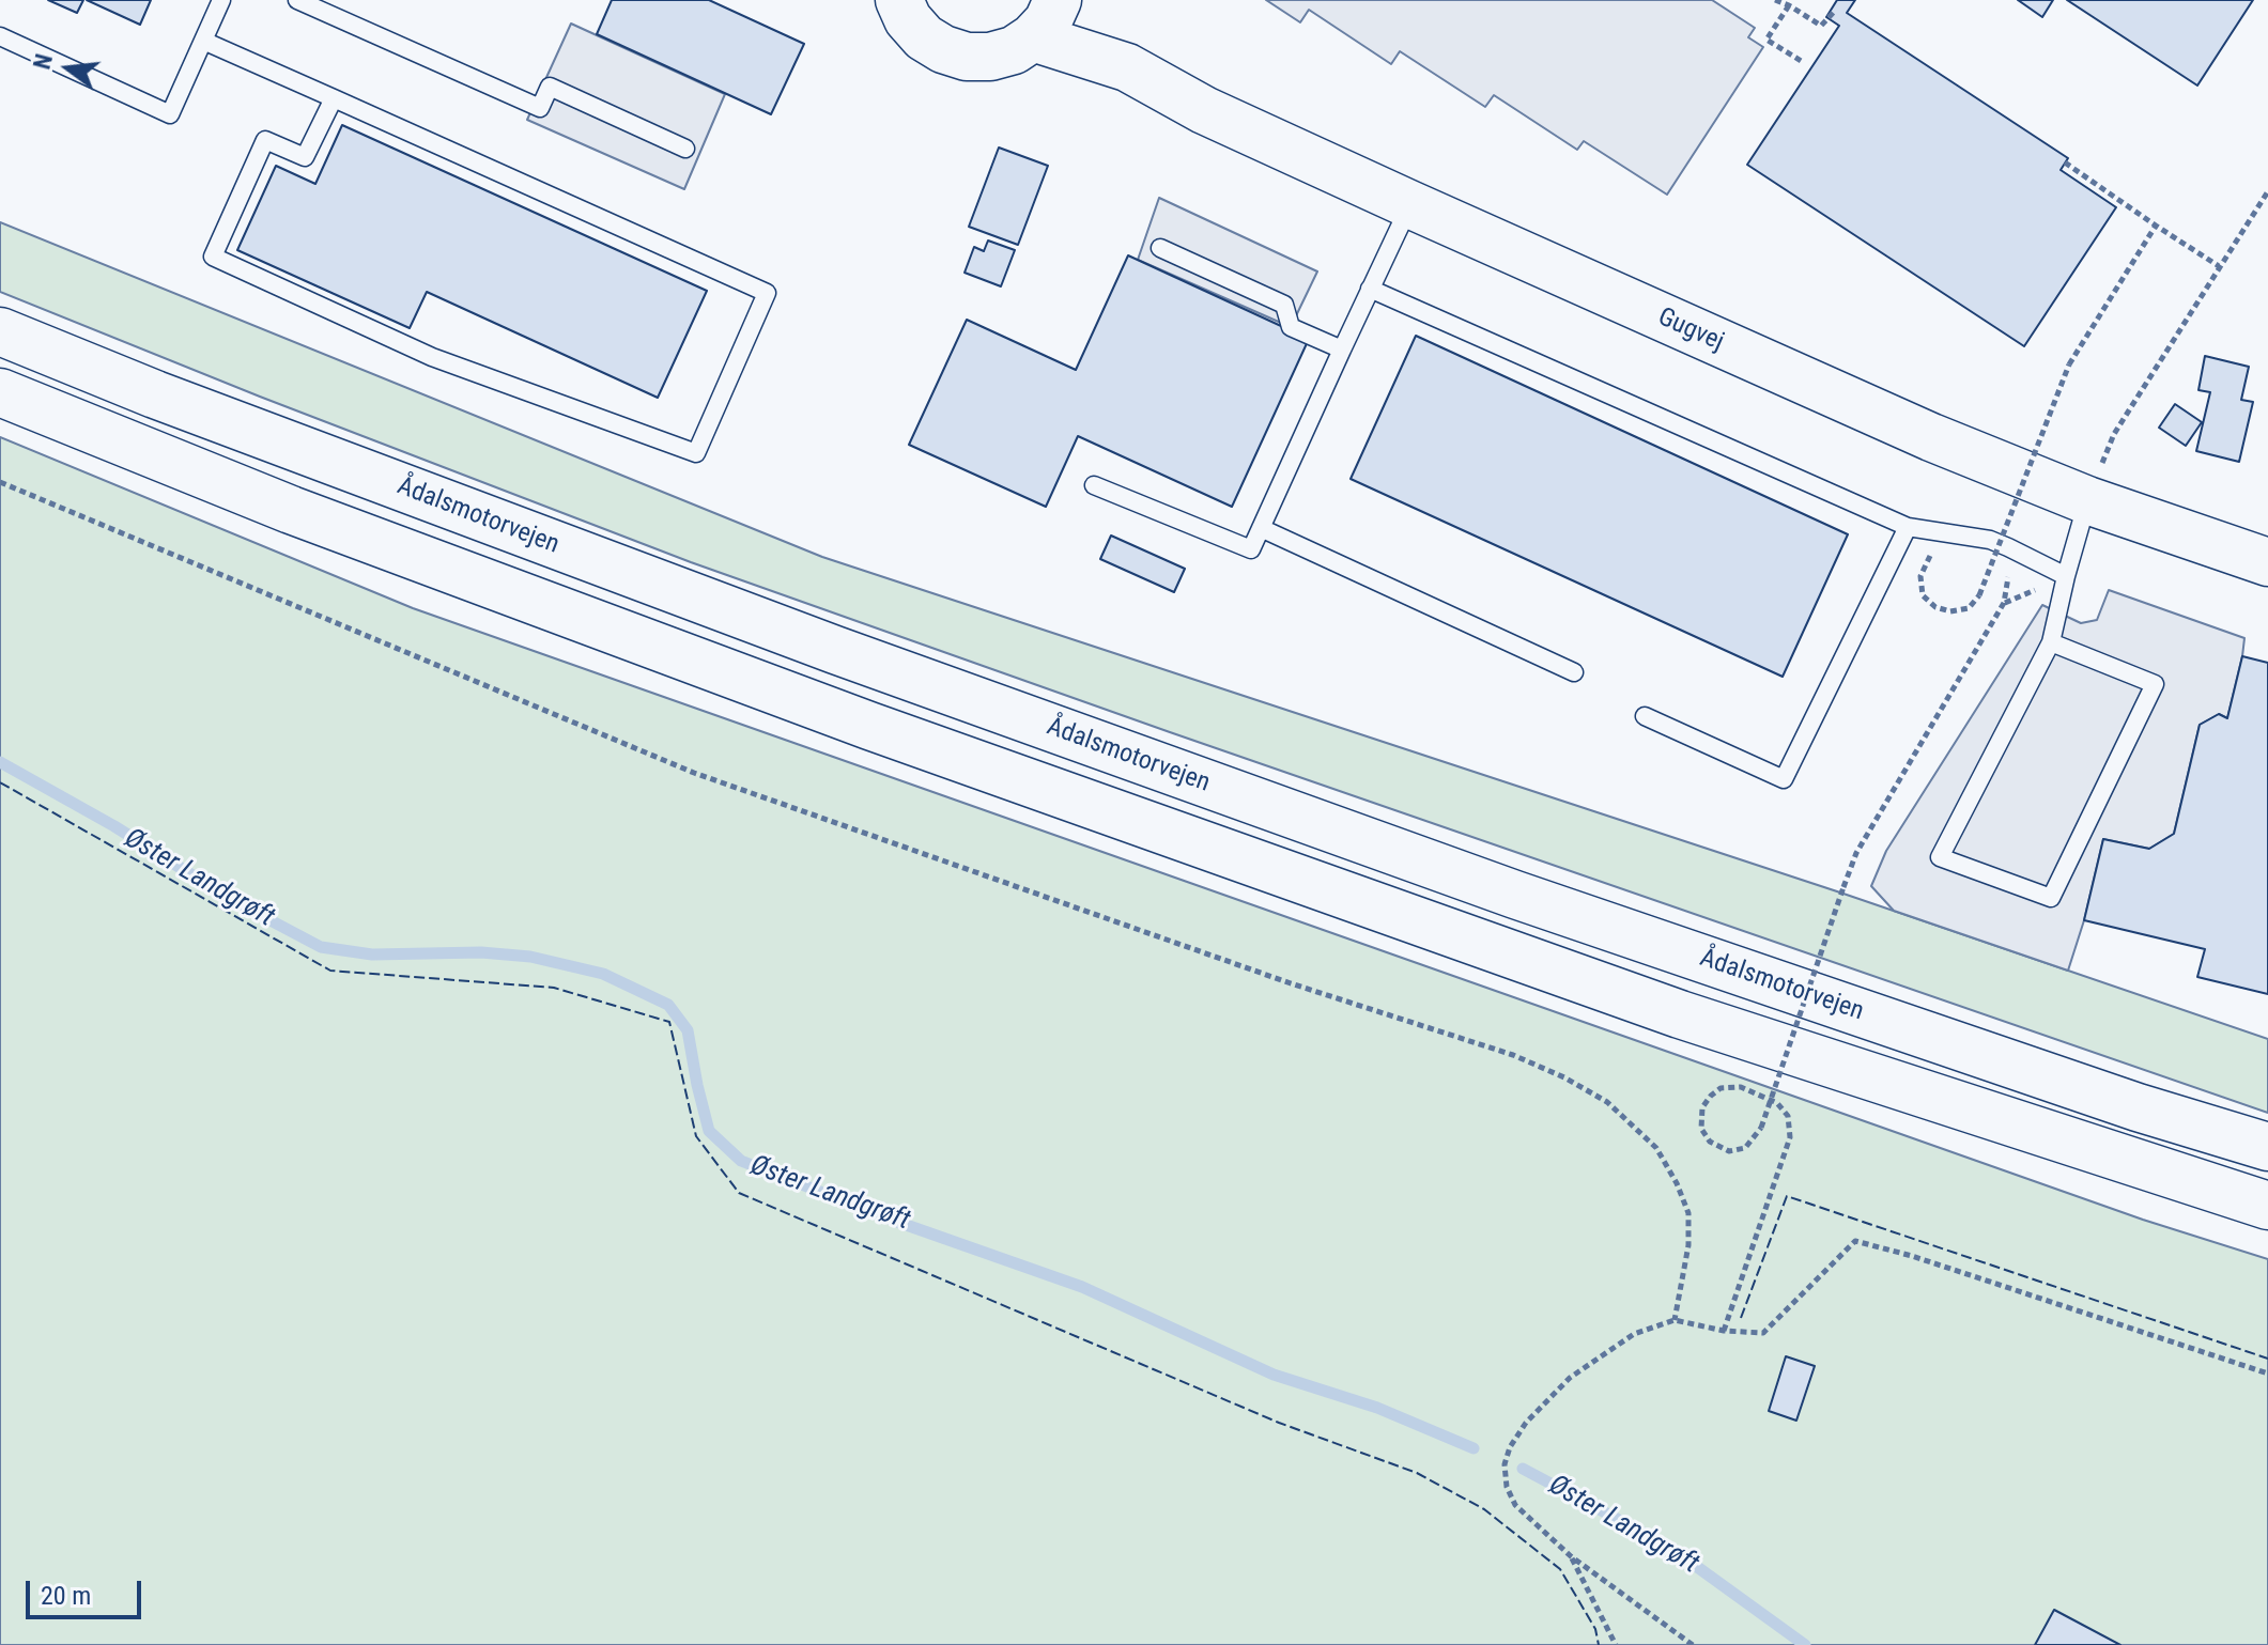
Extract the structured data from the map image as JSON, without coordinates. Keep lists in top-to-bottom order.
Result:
{
  "streets": {
    "main road": ["Gugvej", "Ådalsmotorvejen"]
  },
  "water": ["Øster Landgrøft"],
  "scale_bar": "20 m",
  "north": "left"
}
